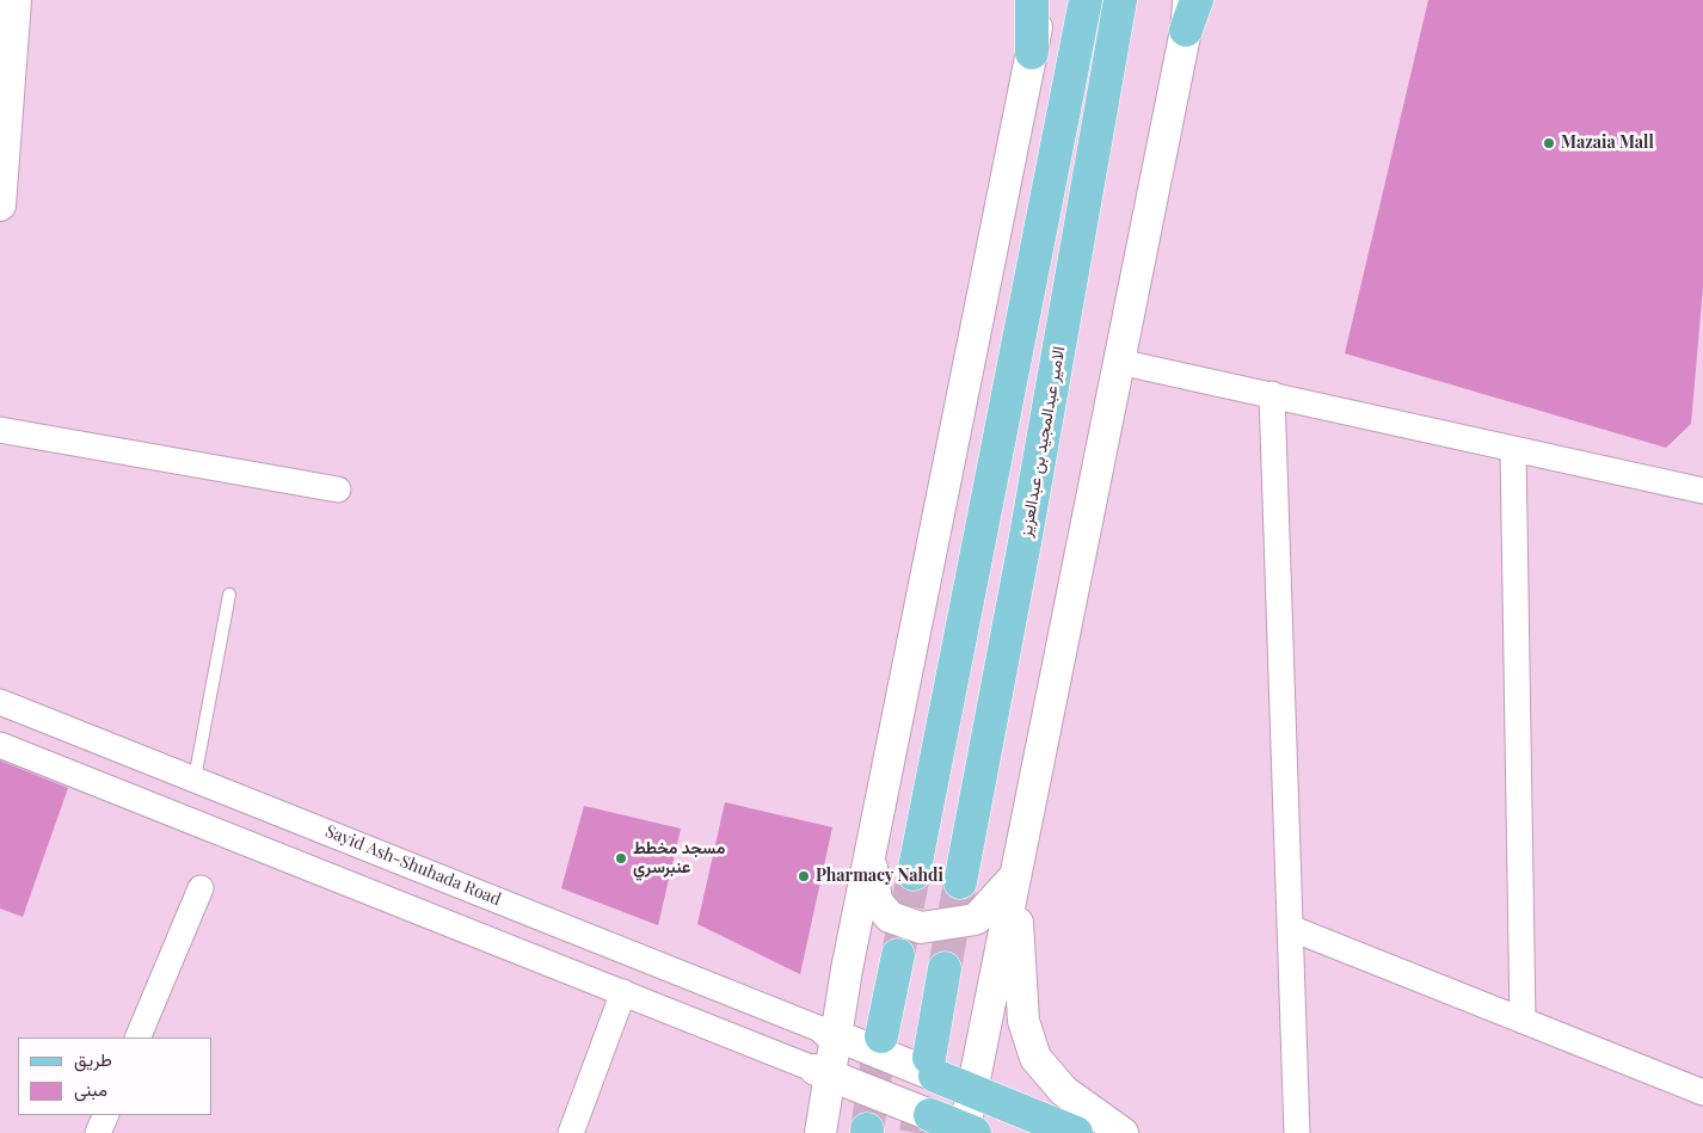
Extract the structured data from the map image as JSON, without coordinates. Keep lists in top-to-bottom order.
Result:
{
  "streets": {
    "main road": ["الامير عبدالمجيد بن عبدالعزيز"],
    "street": ["Sayid Ash-Shuhada Road"]
  },
  "places": ["Mazaia Mall", "مسجد مخطط عنبرسري", "Pharmacy Nahdi"],
  "legend": ["طريق", "مبنى"]
}
